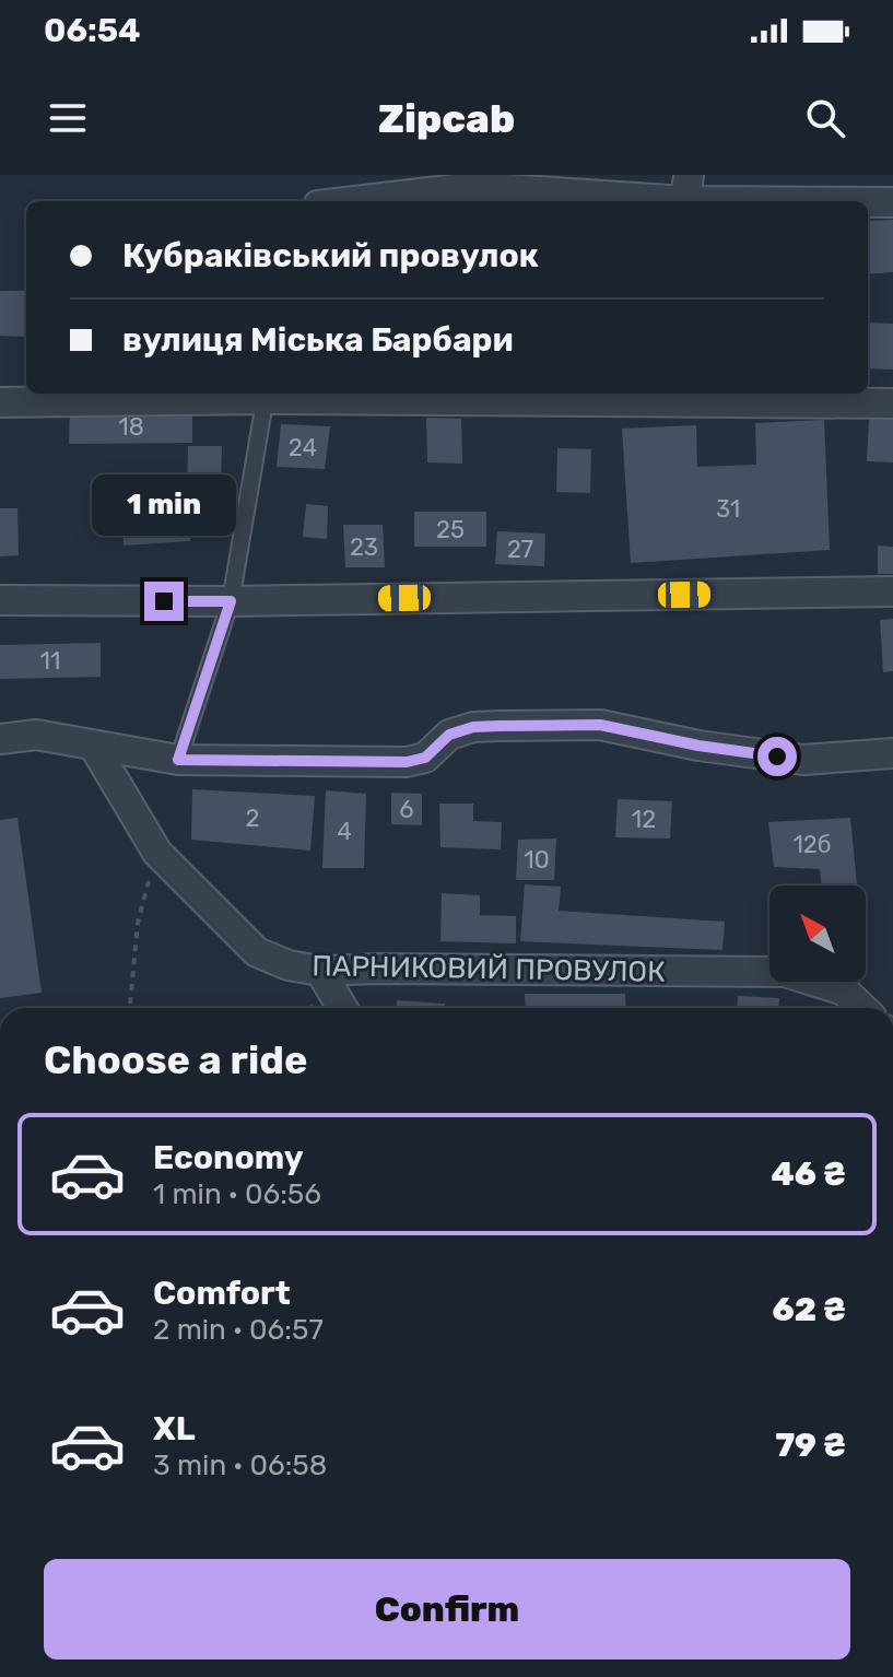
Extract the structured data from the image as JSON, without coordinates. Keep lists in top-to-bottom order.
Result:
{
  "streets": {
    "street": ["ПАРНИКОВИЙ ПРОВУЛОК"]
  },
  "house_numbers": [
    "18",
    "24",
    "31",
    "25",
    "23",
    "27",
    "11",
    "6",
    "2",
    "12",
    "4",
    "12б",
    "10"
  ],
  "north": "top left",
  "page": {
    "status": "06:54",
    "header": "Zipcab",
    "banner": ["Кубраківський провулок", "вулиця Міська Барбари"],
    "bubble": "1 min",
    "heading": "Choose a ride",
    "list": [
      {
        "name": "Economy",
        "note": "1 min · 06:56",
        "value": "46 ₴"
      },
      {
        "name": "Comfort",
        "note": "2 min · 06:57",
        "value": "62 ₴"
      },
      {
        "name": "XL",
        "note": "3 min · 06:58",
        "value": "79 ₴"
      }
    ],
    "buttons": "Confirm"
  }
}
